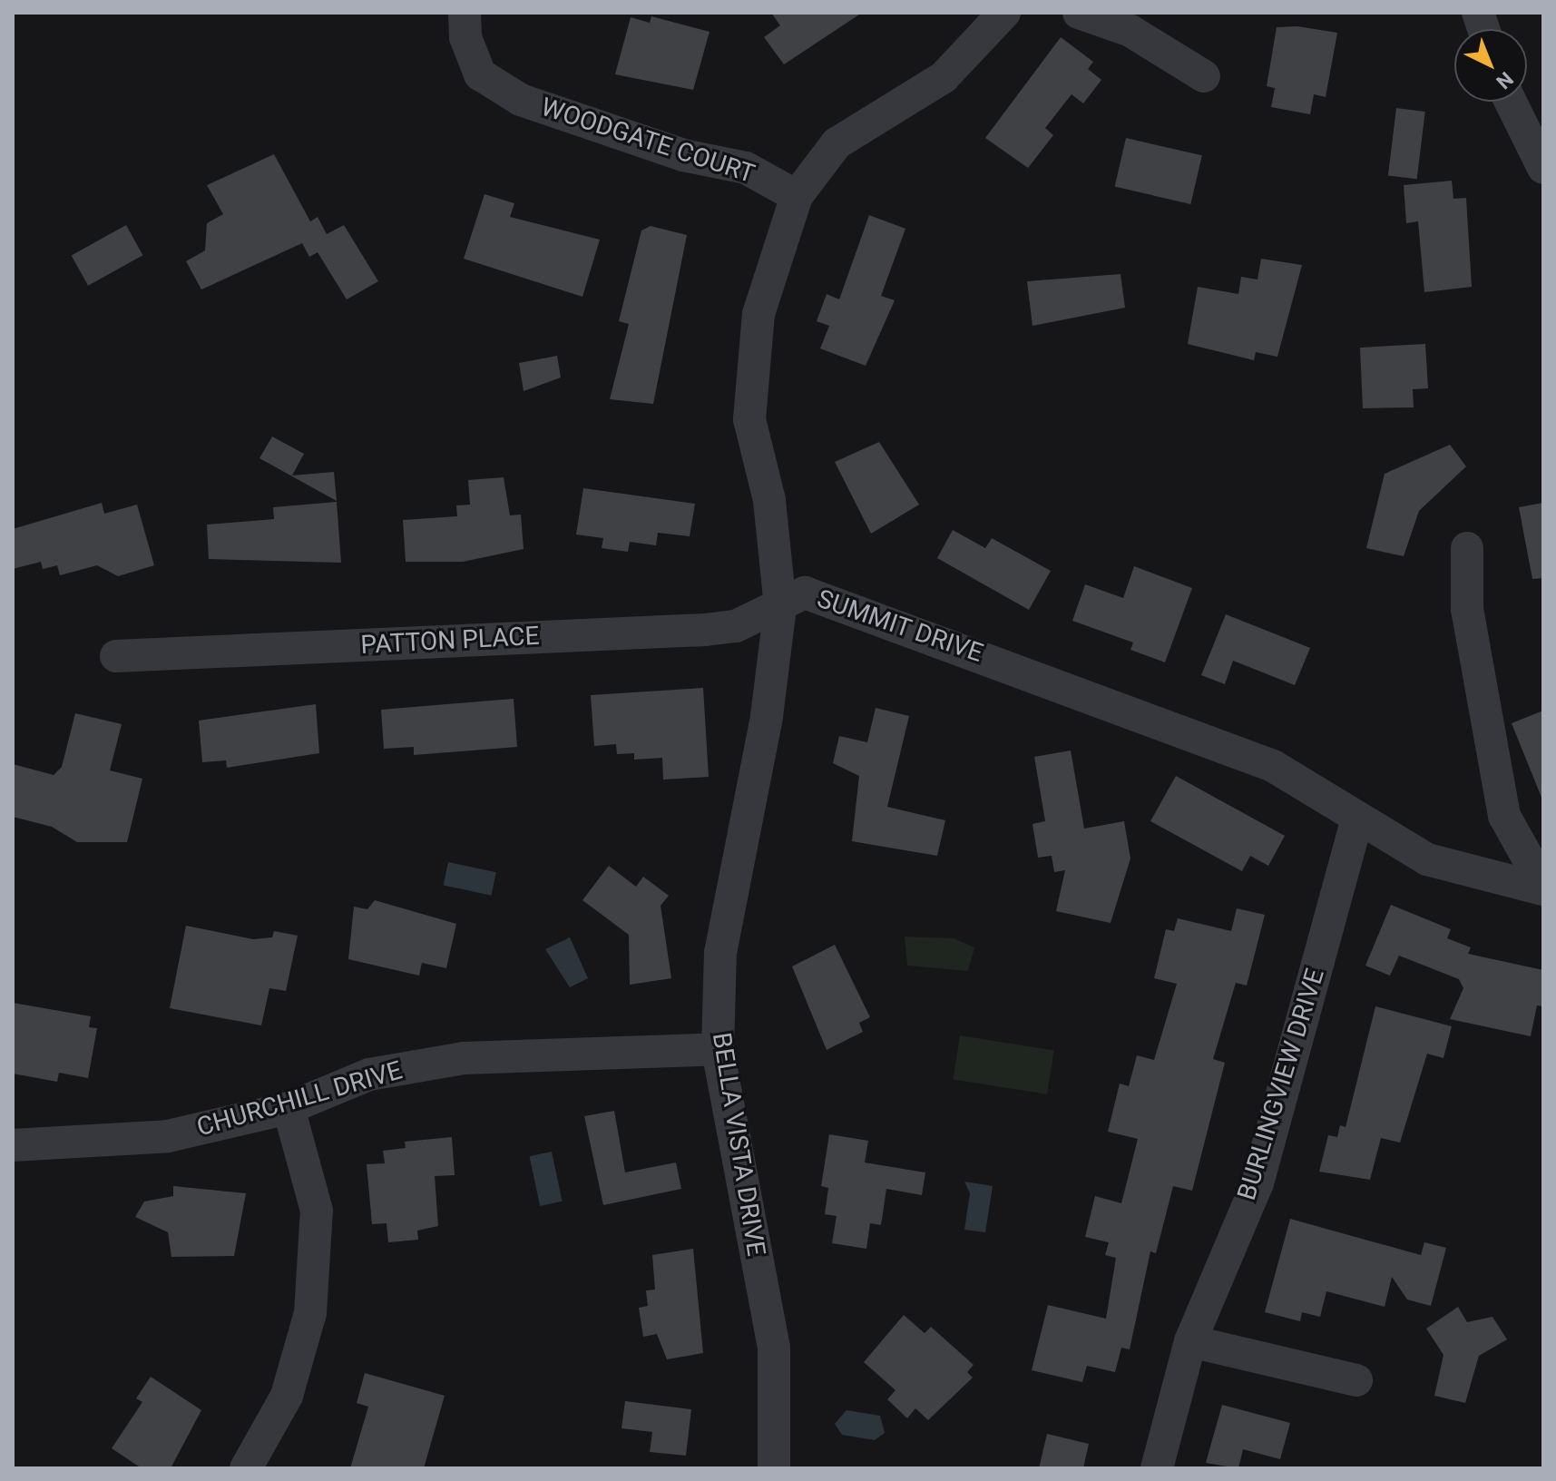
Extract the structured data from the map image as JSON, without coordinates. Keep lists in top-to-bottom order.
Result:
{
  "streets": {
    "street": [
      "WOODGATE COURT",
      "SUMMIT DRIVE",
      "PATTON PLACE",
      "BURLINGVIEW DRIVE",
      "CHURCHILL DRIVE",
      "BELLA VISTA DRIVE"
    ]
  },
  "crossings": [
    ["WOODGATE COURT", "SUMMIT DRIVE"],
    ["SUMMIT DRIVE", "PATTON PLACE"],
    ["SUMMIT DRIVE", "BURLINGVIEW DRIVE"],
    ["SUMMIT DRIVE", "BELLA VISTA DRIVE"],
    ["PATTON PLACE", "BELLA VISTA DRIVE"],
    ["CHURCHILL DRIVE", "BELLA VISTA DRIVE"]
  ],
  "north": "bottom right"
}
